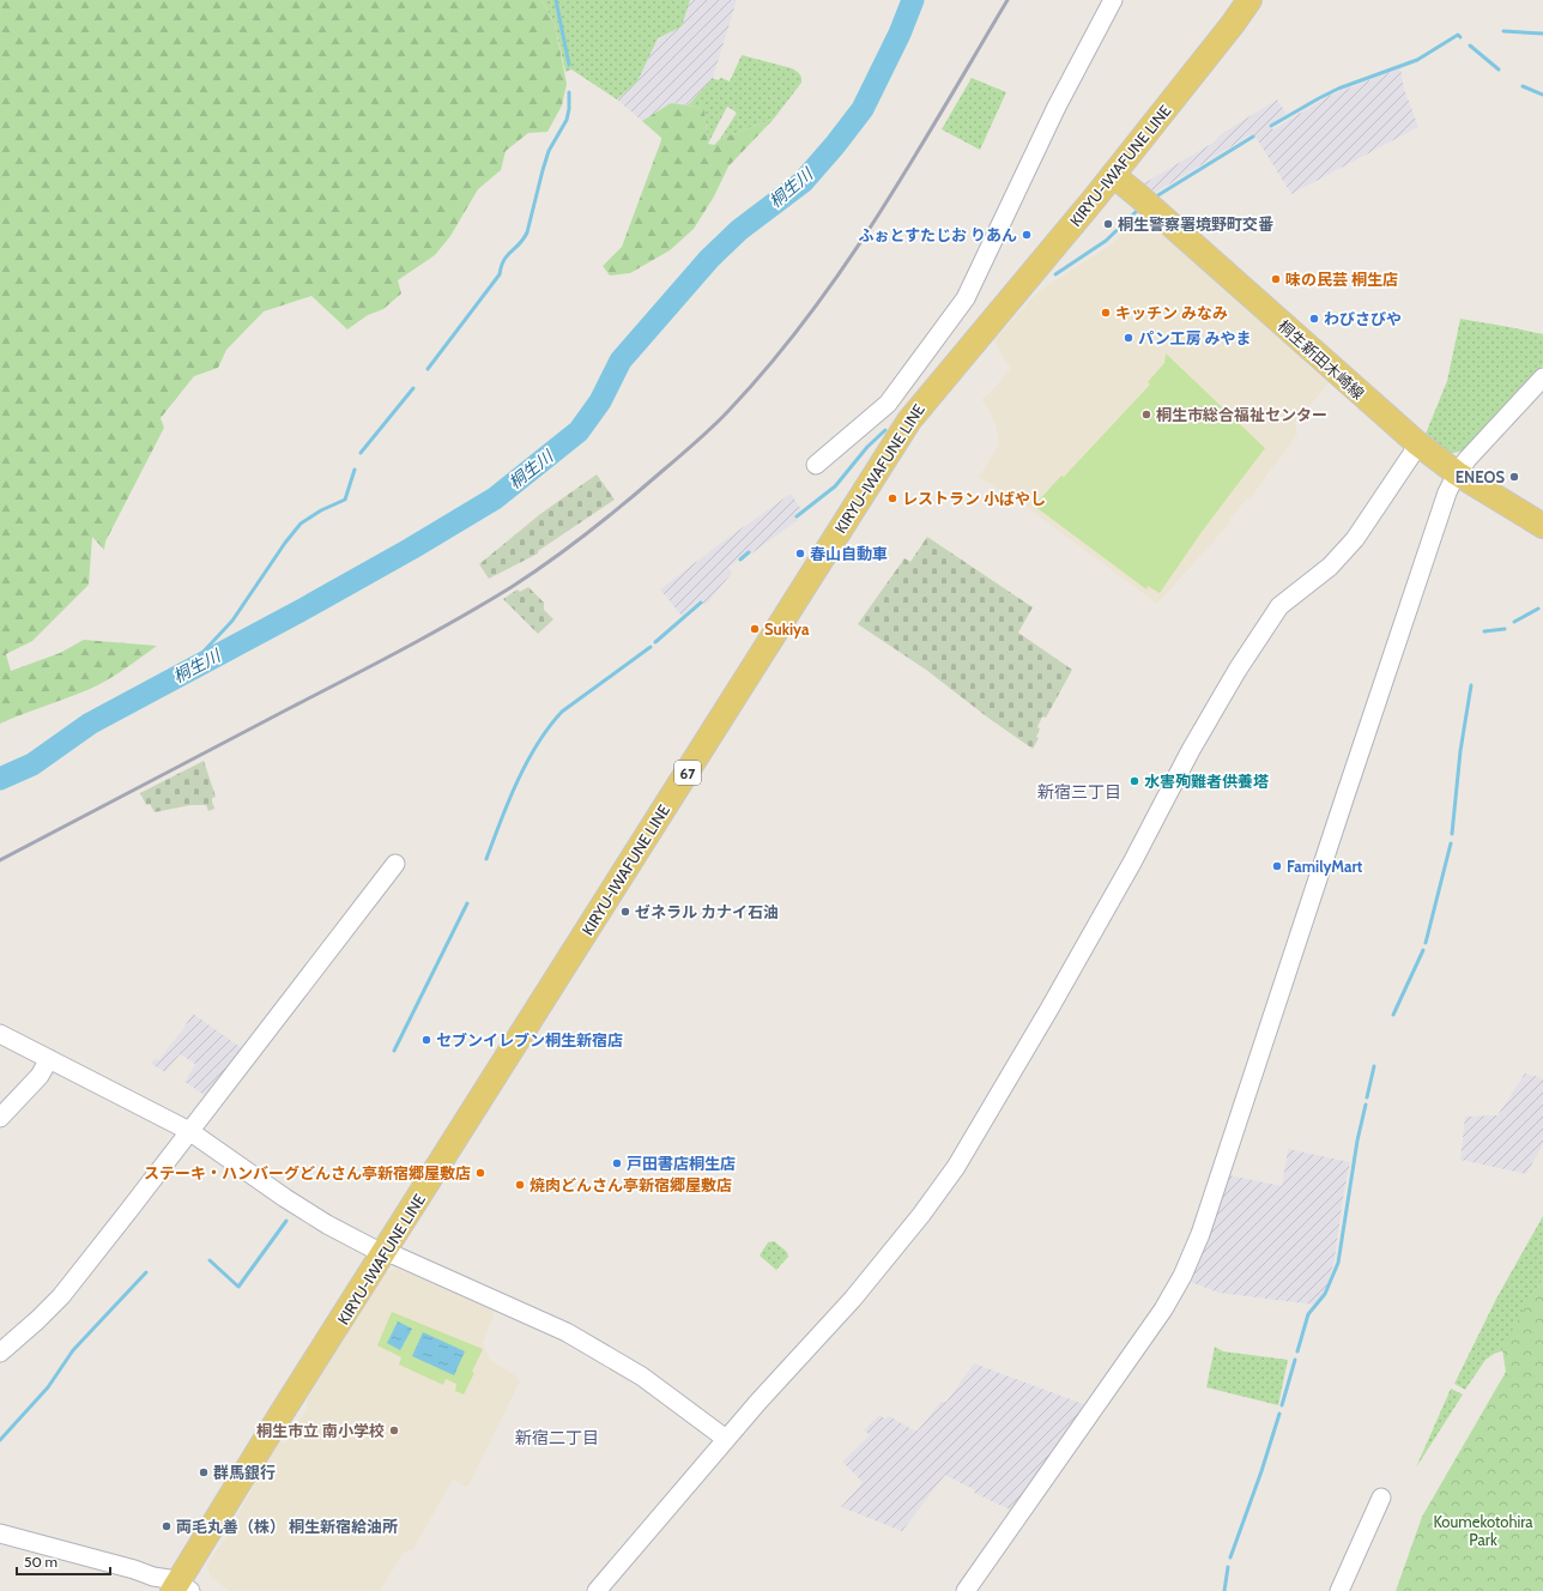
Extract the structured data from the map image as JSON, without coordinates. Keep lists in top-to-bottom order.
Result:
{
  "streets": {
    "main road": ["KIRYU-IWAFUNE LINE", "桐生新田木崎線", "67"]
  },
  "crossings": [
    ["KIRYU-IWAFUNE LINE", "桐生新田木崎線"]
  ],
  "districts": ["新宿三丁目", "新宿二丁目"],
  "water": ["桐生川"],
  "parks": ["Koumekotohira Park"],
  "places": [
    "桐生警察署境野町交番",
    "ふぉとすたじお りあん",
    "味の民芸 桐生店",
    "キッチン みなみ",
    "わびさびや",
    "パン工房 みやま",
    "桐生市総合福祉センター",
    "ENEOS",
    "レストラン 小ばやし",
    "春山自動車",
    "Sukiya",
    "水害殉難者供養塔",
    "FamilyMart",
    "ゼネラル カナイ石油",
    "セブンイレブン桐生新宿店",
    "戸田書店桐生店",
    "ステーキ・ハンバーグどんさん亭新宿郷屋敷店",
    "焼肉どんさん亭新宿郷屋敷店",
    "桐生市立 南小学校",
    "群馬銀行",
    "両毛丸善（株） 桐生新宿給油所"
  ],
  "scale_bar": "50 m"
}
